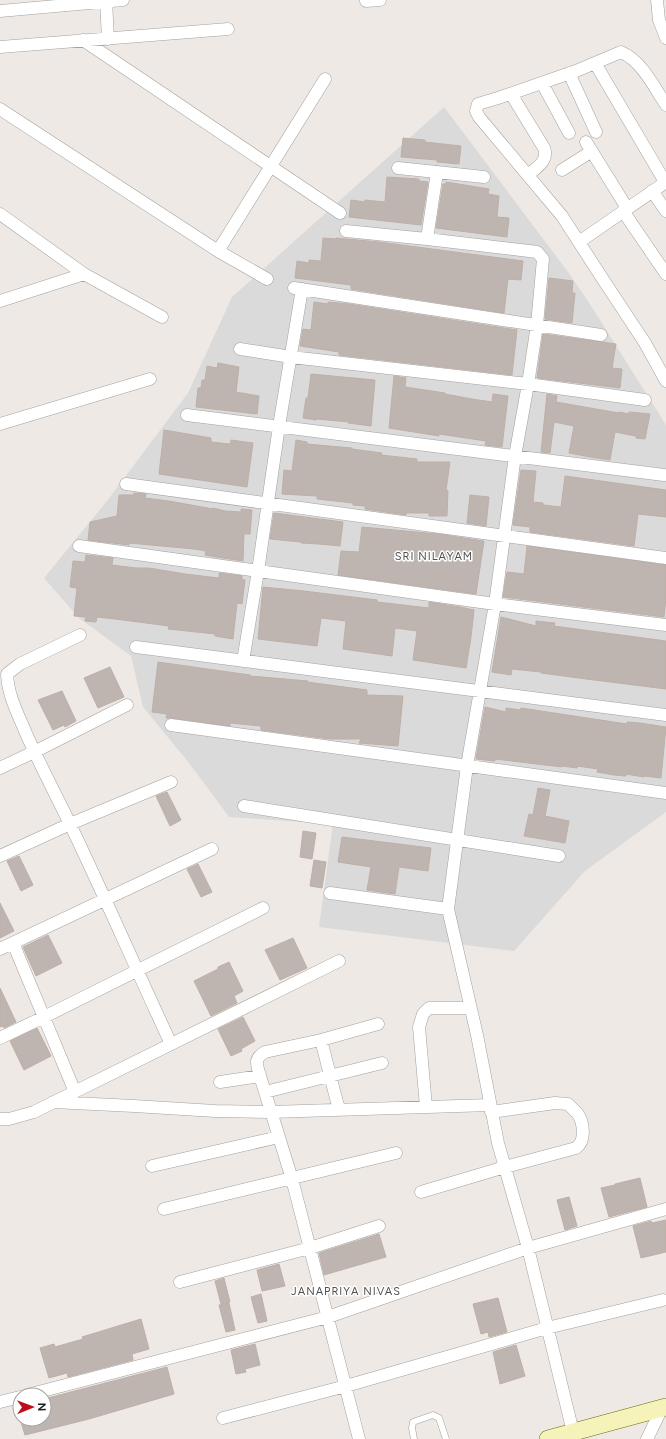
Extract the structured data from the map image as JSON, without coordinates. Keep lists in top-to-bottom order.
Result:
{
  "districts": ["SRI NILAYAM", "JANAPRIYA NIVAS"],
  "north": "right"
}
